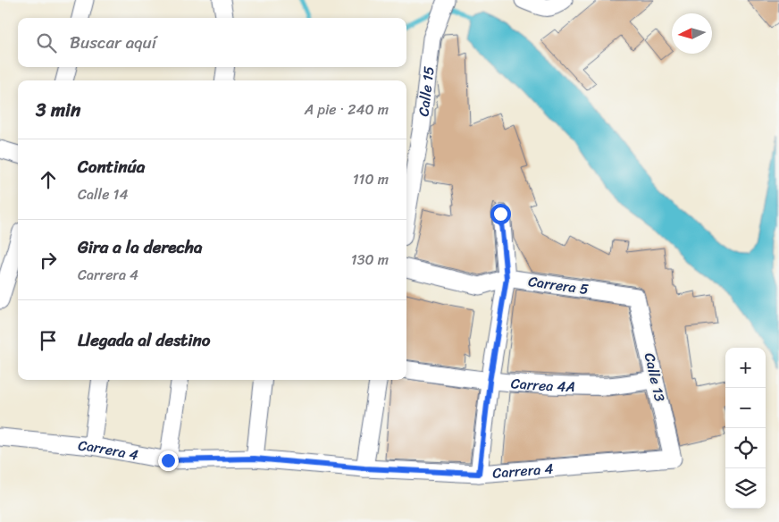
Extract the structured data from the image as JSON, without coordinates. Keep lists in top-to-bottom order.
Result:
{
  "streets": {
    "street": [
      "Calle 15",
      "Carrera 5",
      "Calle 13",
      "Carrea 4A",
      "Carrera 4"
    ]
  },
  "crossings": [
    ["Carrera 5", "Calle 13"],
    ["Calle 13", "Carrea 4A"],
    ["Calle 13", "Carrera 4"]
  ],
  "north": "left",
  "page": {
    "search": "Buscar aquí",
    "heading": ["3 min", "A pie · 240 m"],
    "list": [
      ["Continúa", "Calle 14", "110 m"],
      ["Gira a la derecha", "Carrera 4", "130 m"],
      "Llegada al destino"
    ],
    "map_buttons": ["+", "−"]
  }
}
